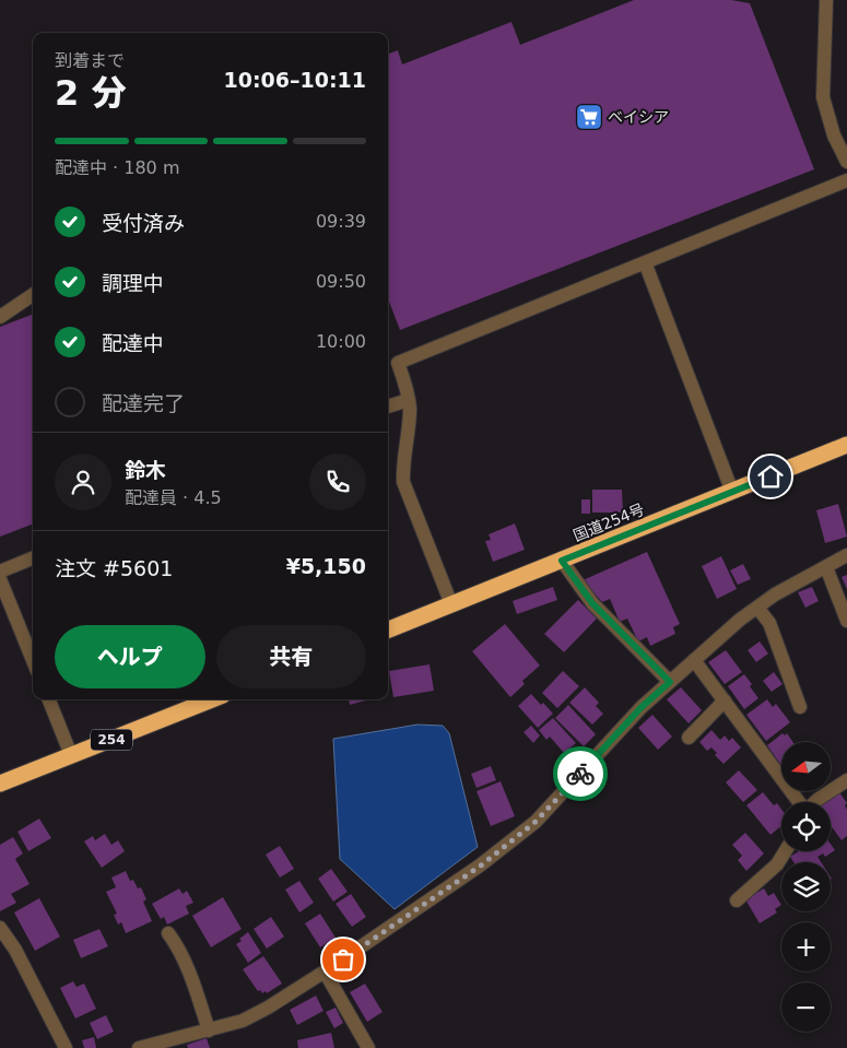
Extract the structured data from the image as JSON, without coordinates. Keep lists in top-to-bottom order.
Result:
{
  "streets": {
    "highway": ["国道254号", "254"]
  },
  "places": {
    "supermarket": ["ベイシア"]
  },
  "north": "left",
  "page": {
    "heading": ["2 分", "到着まで", "10:06–10:11"],
    "panel": [
      "鈴木",
      "配達員 · 4.5",
      "注文 #5601",
      "¥5,150"
    ],
    "bar": "配達中 · 180 m",
    "list": [
      ["受付済み", "09:39"],
      ["調理中", "09:50"],
      ["配達中", "10:00"],
      "配達完了"
    ],
    "buttons": ["ヘルプ", "共有"],
    "map_buttons": ["+", "−"]
  }
}
